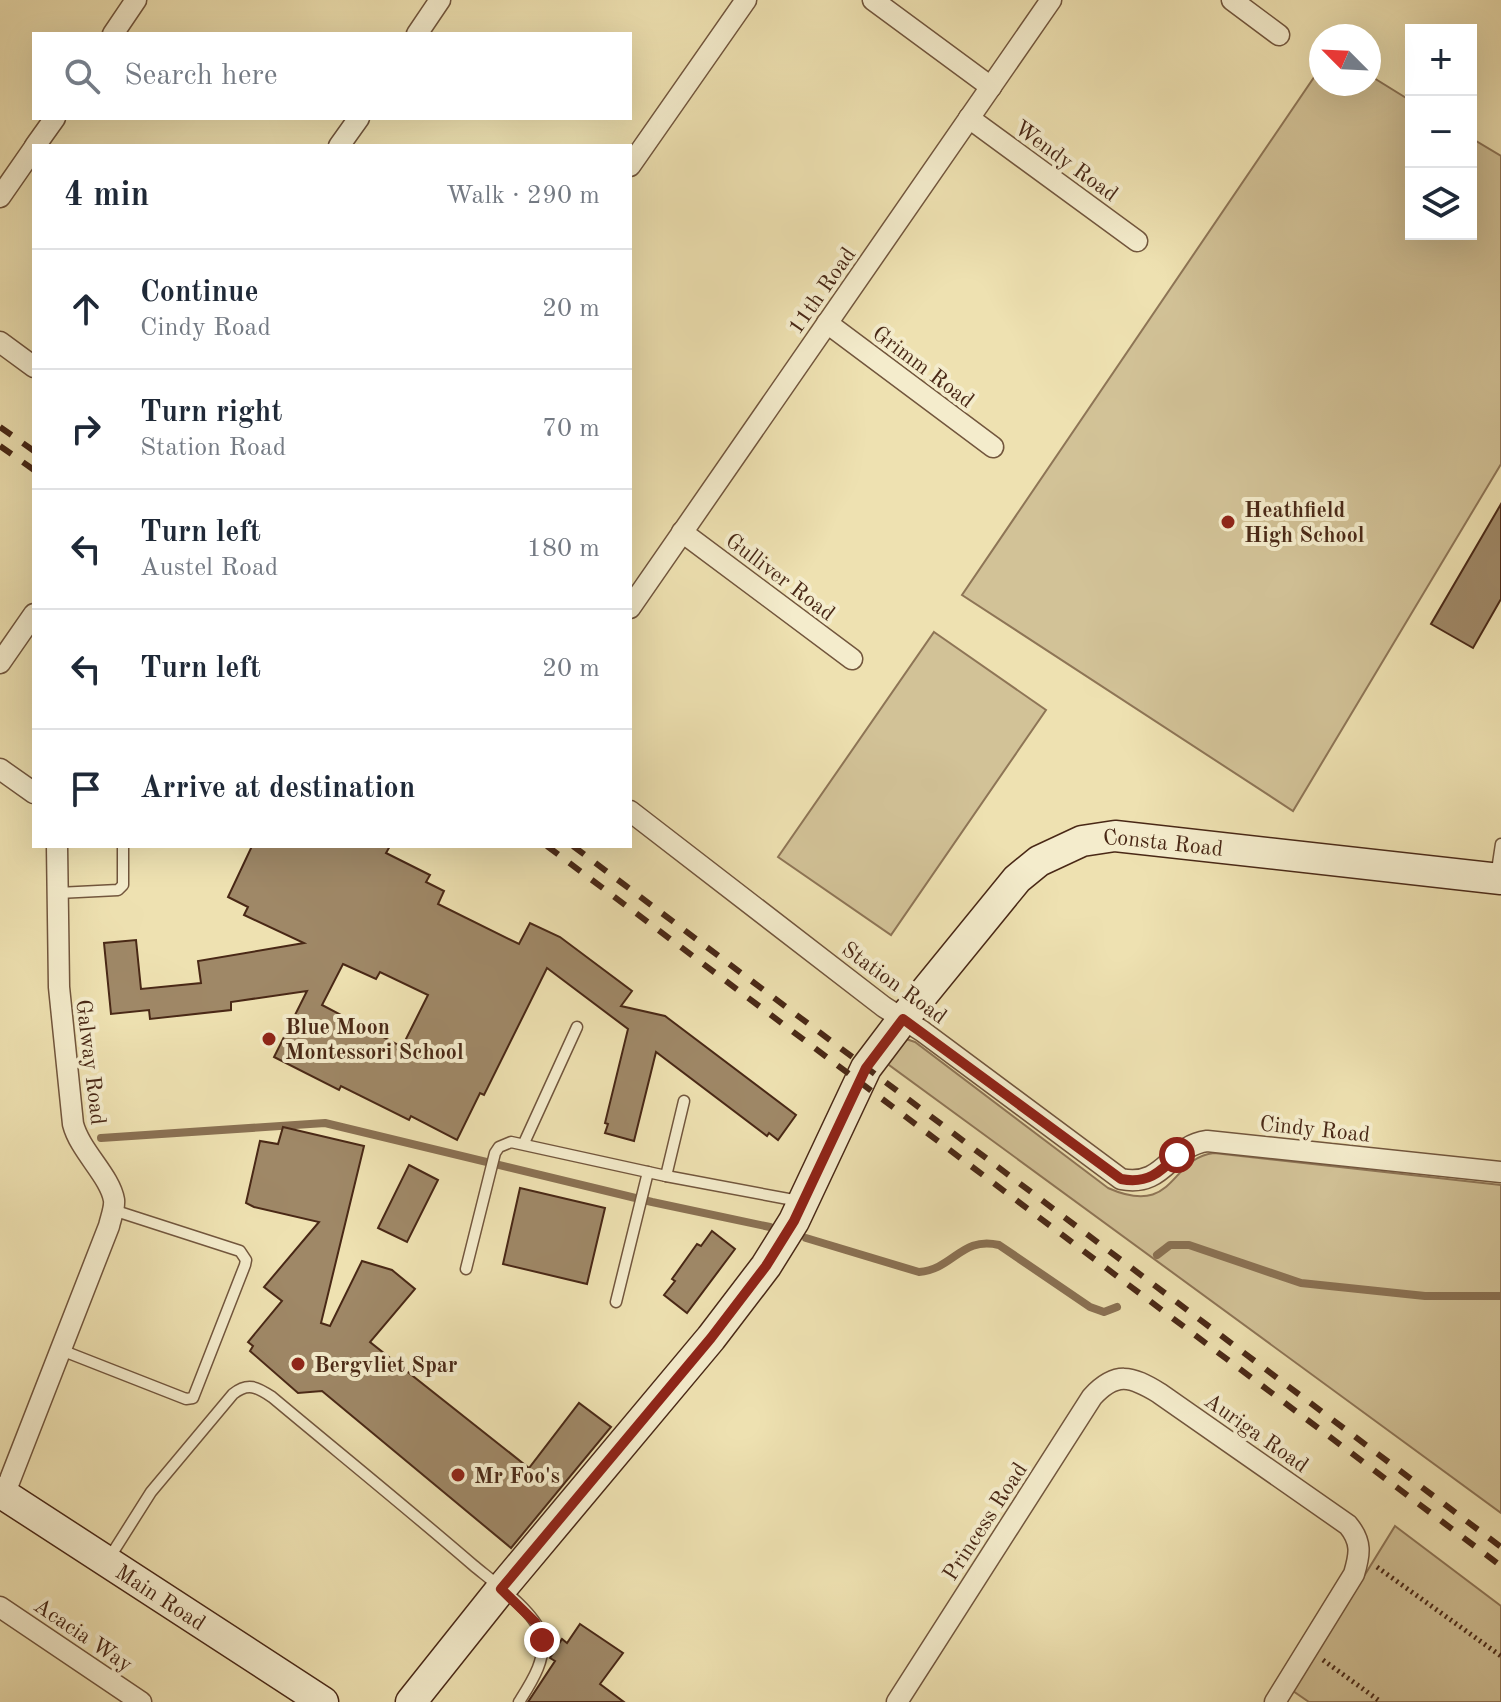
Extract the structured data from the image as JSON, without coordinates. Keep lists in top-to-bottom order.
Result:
{
  "streets": {
    "street": [
      "Wendy Road",
      "11th Road",
      "Grimm Road",
      "Gulliver Road",
      "Consta Road",
      "Station Road",
      "Galway Road",
      "Cindy Road",
      "Auriga Road",
      "Princess Road",
      "Main Road",
      "Acacia Way"
    ]
  },
  "crossings": [
    ["Wendy Road", "11th Road"],
    ["11th Road", "Grimm Road"],
    ["11th Road", "Gulliver Road"],
    ["Consta Road", "Station Road"],
    ["Station Road", "Cindy Road"],
    ["Auriga Road", "Princess Road"]
  ],
  "places": [
    "Heathfield High School",
    "Blue Moon Montessori School",
    "Bergvliet Spar",
    "Mr Foo's"
  ],
  "north": "top left",
  "page": {
    "map_buttons": ["+", "−"],
    "search": "Search here",
    "heading": ["4 min", "Walk · 290 m"],
    "list": [
      ["Continue", "Cindy Road", "20 m"],
      ["Turn right", "Station Road", "70 m"],
      ["Turn left", "Austel Road", "180 m"],
      ["Turn left", "20 m"],
      "Arrive at destination"
    ]
  }
}
